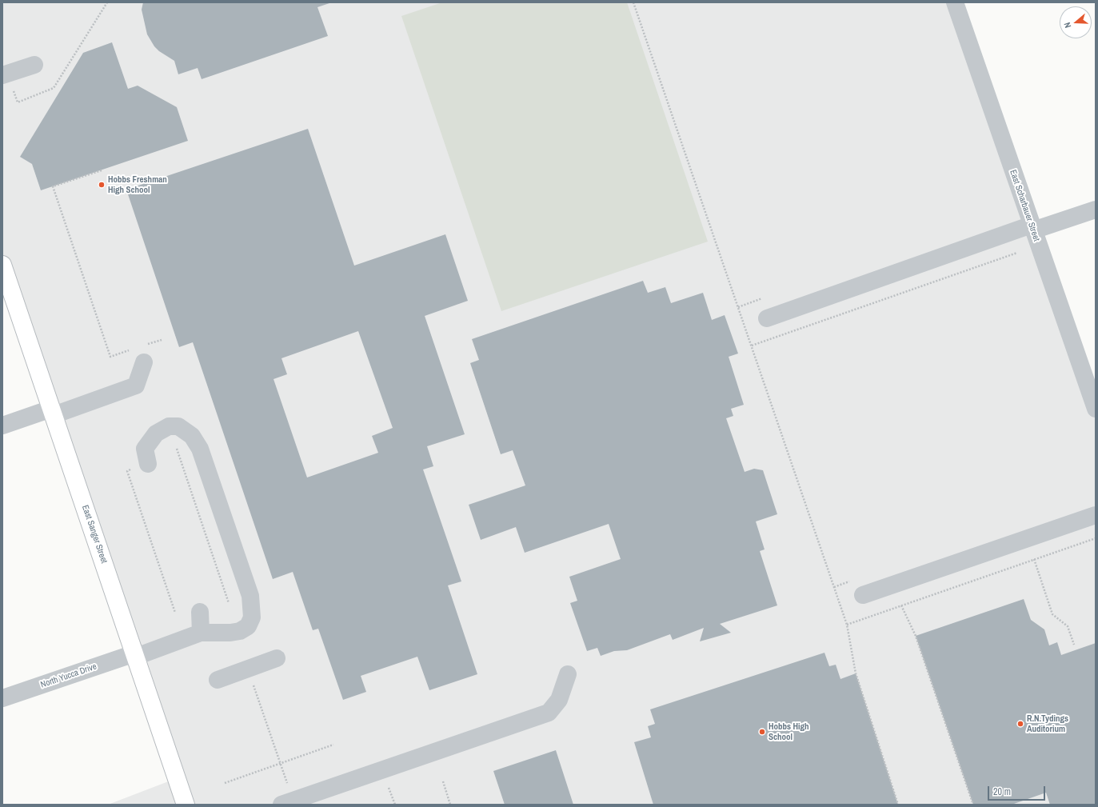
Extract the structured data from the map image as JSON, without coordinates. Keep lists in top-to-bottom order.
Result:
{
  "streets": {
    "main road": ["East Sanger Street"],
    "street": ["East Scharbauer Street", "North Yucca Drive"]
  },
  "crossings": [
    ["East Sanger Street", "North Yucca Drive"]
  ],
  "places": ["Hobbs Freshman High School", "R.N.Tydings Auditorium", "Hobbs High School"],
  "scale_bar": "20 m",
  "north": "left"
}
